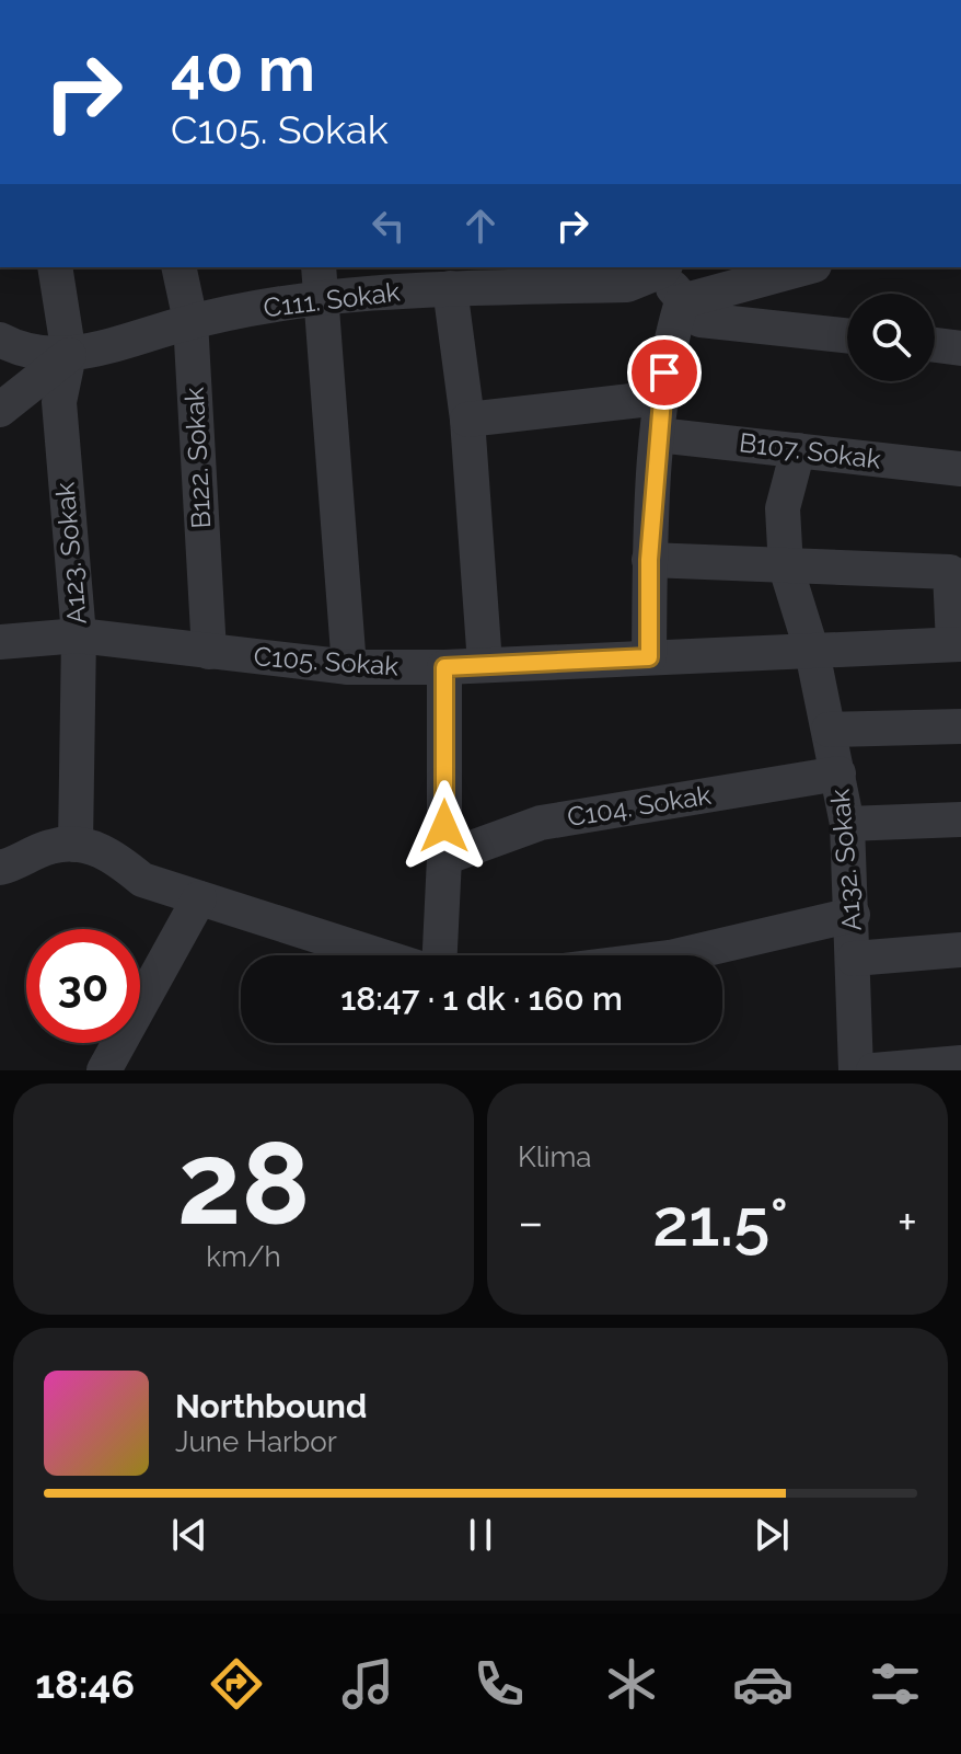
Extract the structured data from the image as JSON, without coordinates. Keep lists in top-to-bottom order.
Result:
{
  "streets": {
    "street": [
      "C111. Sokak",
      "B107. Sokak",
      "B122. Sokak",
      "A123. Sokak",
      "C105. Sokak",
      "C104. Sokak",
      "A132. Sokak"
    ]
  },
  "crossings": [
    ["C111. Sokak", "B122. Sokak"],
    ["C111. Sokak", "A123. Sokak"],
    ["B107. Sokak", "A132. Sokak"],
    ["B122. Sokak", "C105. Sokak"],
    ["A123. Sokak", "C105. Sokak"],
    ["C105. Sokak", "A132. Sokak"],
    ["C104. Sokak", "A132. Sokak"]
  ],
  "page": {
    "turn": ["40 m", "C105. Sokak"],
    "limit": "30",
    "trip": "18:47 · 1 dk · 160 m",
    "tile": [
      ["28", "km/h"],
      "Klima"
    ],
    "heat": ["−", "21.5°", "+"],
    "song": ["Northbound", "June Harbor"],
    "tabs": "18:46"
  }
}
